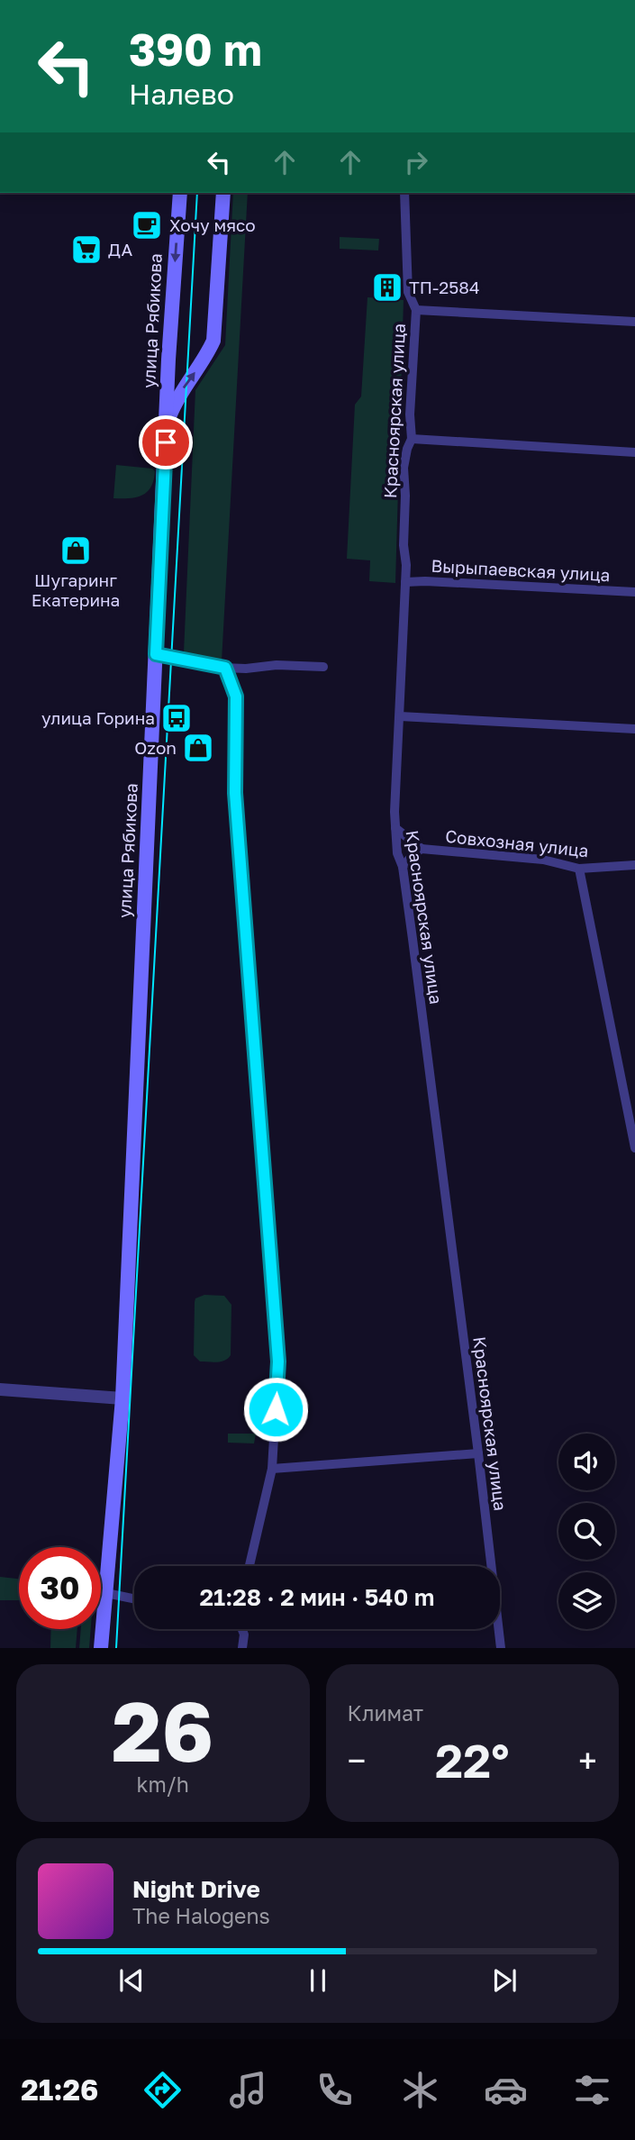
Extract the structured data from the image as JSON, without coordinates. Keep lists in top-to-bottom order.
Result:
{
  "streets": {
    "main road": ["улица Рябикова"],
    "street": ["Красноярская улица", "Вырыпаевская улица", "Совхозная улица"]
  },
  "crossings": [
    ["Красноярская улица", "Вырыпаевская улица"],
    ["Красноярская улица", "Совхозная улица"]
  ],
  "places": {
    "cafe": ["Хочу мясо"],
    "supermarket": ["ДА"],
    "building": ["ТП-2584"],
    "shop": ["Шугаринг Екатерина", "Ozon"],
    "bus stop": ["улица Горина"]
  },
  "page": {
    "turn": ["390 m", "Налево"],
    "limit": "30",
    "trip": "21:28 · 2 мин · 540 m",
    "tile": [
      ["26", "km/h"],
      "Климат"
    ],
    "heat": ["−", "22°", "+"],
    "song": ["Night Drive", "The Halogens"],
    "tabs": "21:26"
  }
}
